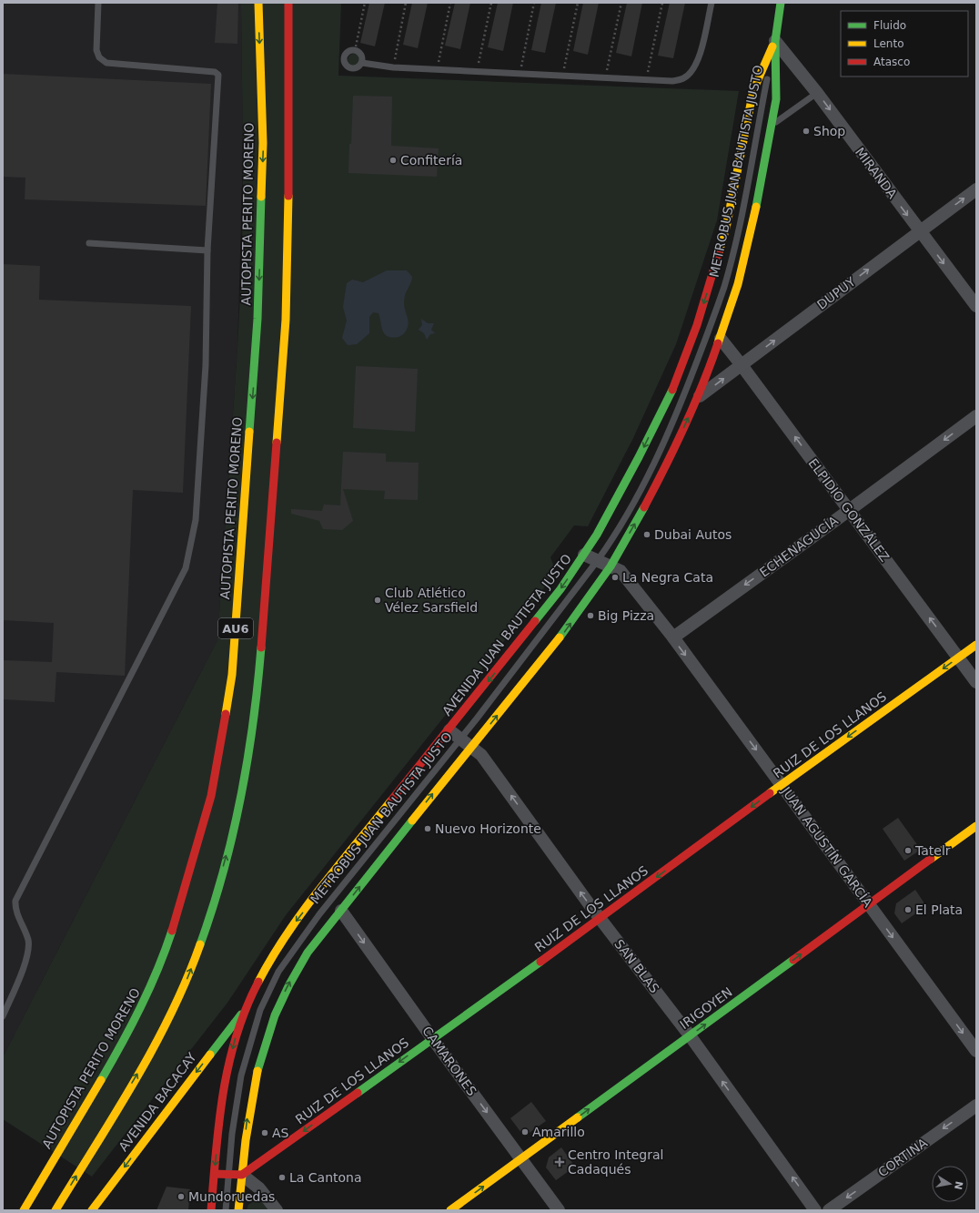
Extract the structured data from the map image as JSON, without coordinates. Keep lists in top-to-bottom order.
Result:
{
  "streets": {
    "main road": [
      "AUTOPISTA PERITO MORENO",
      "AU6",
      "AVENIDA JUAN BAUTISTA JUSTO",
      "RUIZ DE LOS LLANOS",
      "IRIGOYEN",
      "AVENIDA BACACAY"
    ],
    "street": [
      "MIRANDA",
      "DUPUY",
      "ELPIDIO GONZÁLEZ",
      "ECHENAGUCÍA",
      "JUAN AGUSTÍN GARCÍA",
      "SAN BLAS",
      "CAMARONES",
      "CORTINA"
    ],
    "lane": ["METROBUS JUAN BAUTISTA JUSTO"]
  },
  "crossings": [
    ["METROBUS JUAN BAUTISTA JUSTO", "MIRANDA"],
    ["METROBUS JUAN BAUTISTA JUSTO", "AVENIDA JUAN BAUTISTA JUSTO"],
    ["METROBUS JUAN BAUTISTA JUSTO", "JUAN AGUSTÍN GARCÍA"],
    ["METROBUS JUAN BAUTISTA JUSTO", "SAN BLAS"],
    ["MIRANDA", "DUPUY"],
    ["MIRANDA", "AVENIDA JUAN BAUTISTA JUSTO"],
    ["DUPUY", "ELPIDIO GONZÁLEZ"],
    ["DUPUY", "AVENIDA JUAN BAUTISTA JUSTO"],
    ["ELPIDIO GONZÁLEZ", "ECHENAGUCÍA"],
    ["ELPIDIO GONZÁLEZ", "AVENIDA JUAN BAUTISTA JUSTO"],
    ["ELPIDIO GONZÁLEZ", "RUIZ DE LOS LLANOS"],
    ["ECHENAGUCÍA", "JUAN AGUSTÍN GARCÍA"],
    ["AVENIDA JUAN BAUTISTA JUSTO", "RUIZ DE LOS LLANOS"],
    ["AVENIDA JUAN BAUTISTA JUSTO", "JUAN AGUSTÍN GARCÍA"],
    ["AVENIDA JUAN BAUTISTA JUSTO", "SAN BLAS"],
    ["AVENIDA JUAN BAUTISTA JUSTO", "CAMARONES"],
    ["AVENIDA JUAN BAUTISTA JUSTO", "AVENIDA BACACAY"],
    ["RUIZ DE LOS LLANOS", "JUAN AGUSTÍN GARCÍA"],
    ["RUIZ DE LOS LLANOS", "SAN BLAS"],
    ["RUIZ DE LOS LLANOS", "CAMARONES"],
    ["JUAN AGUSTÍN GARCÍA", "IRIGOYEN"],
    ["SAN BLAS", "IRIGOYEN"],
    ["IRIGOYEN", "CAMARONES"]
  ],
  "one_way": [
    "MIRANDA",
    "DUPUY",
    "ELPIDIO GONZÁLEZ",
    "ECHENAGUCÍA",
    "RUIZ DE LOS LLANOS",
    "JUAN AGUSTÍN GARCÍA",
    "SAN BLAS",
    "IRIGOYEN",
    "CAMARONES",
    "AVENIDA BACACAY",
    "CORTINA"
  ],
  "places": {
    "other": [
      "Shop",
      "Confitería",
      "Dubai Autos",
      "La Negra Cata",
      "Club Atlético Vélez Sarsfield",
      "Big Pizza",
      "Nuevo Horizonte",
      "Tatelr",
      "El Plata",
      "Amarillo",
      "AS",
      "La Cantona",
      "Mundoruedas"
    ],
    "health": ["Centro Integral Cadaqués"]
  },
  "legend": ["Fluido", "Lento", "Atasco"],
  "north": "right"
}
